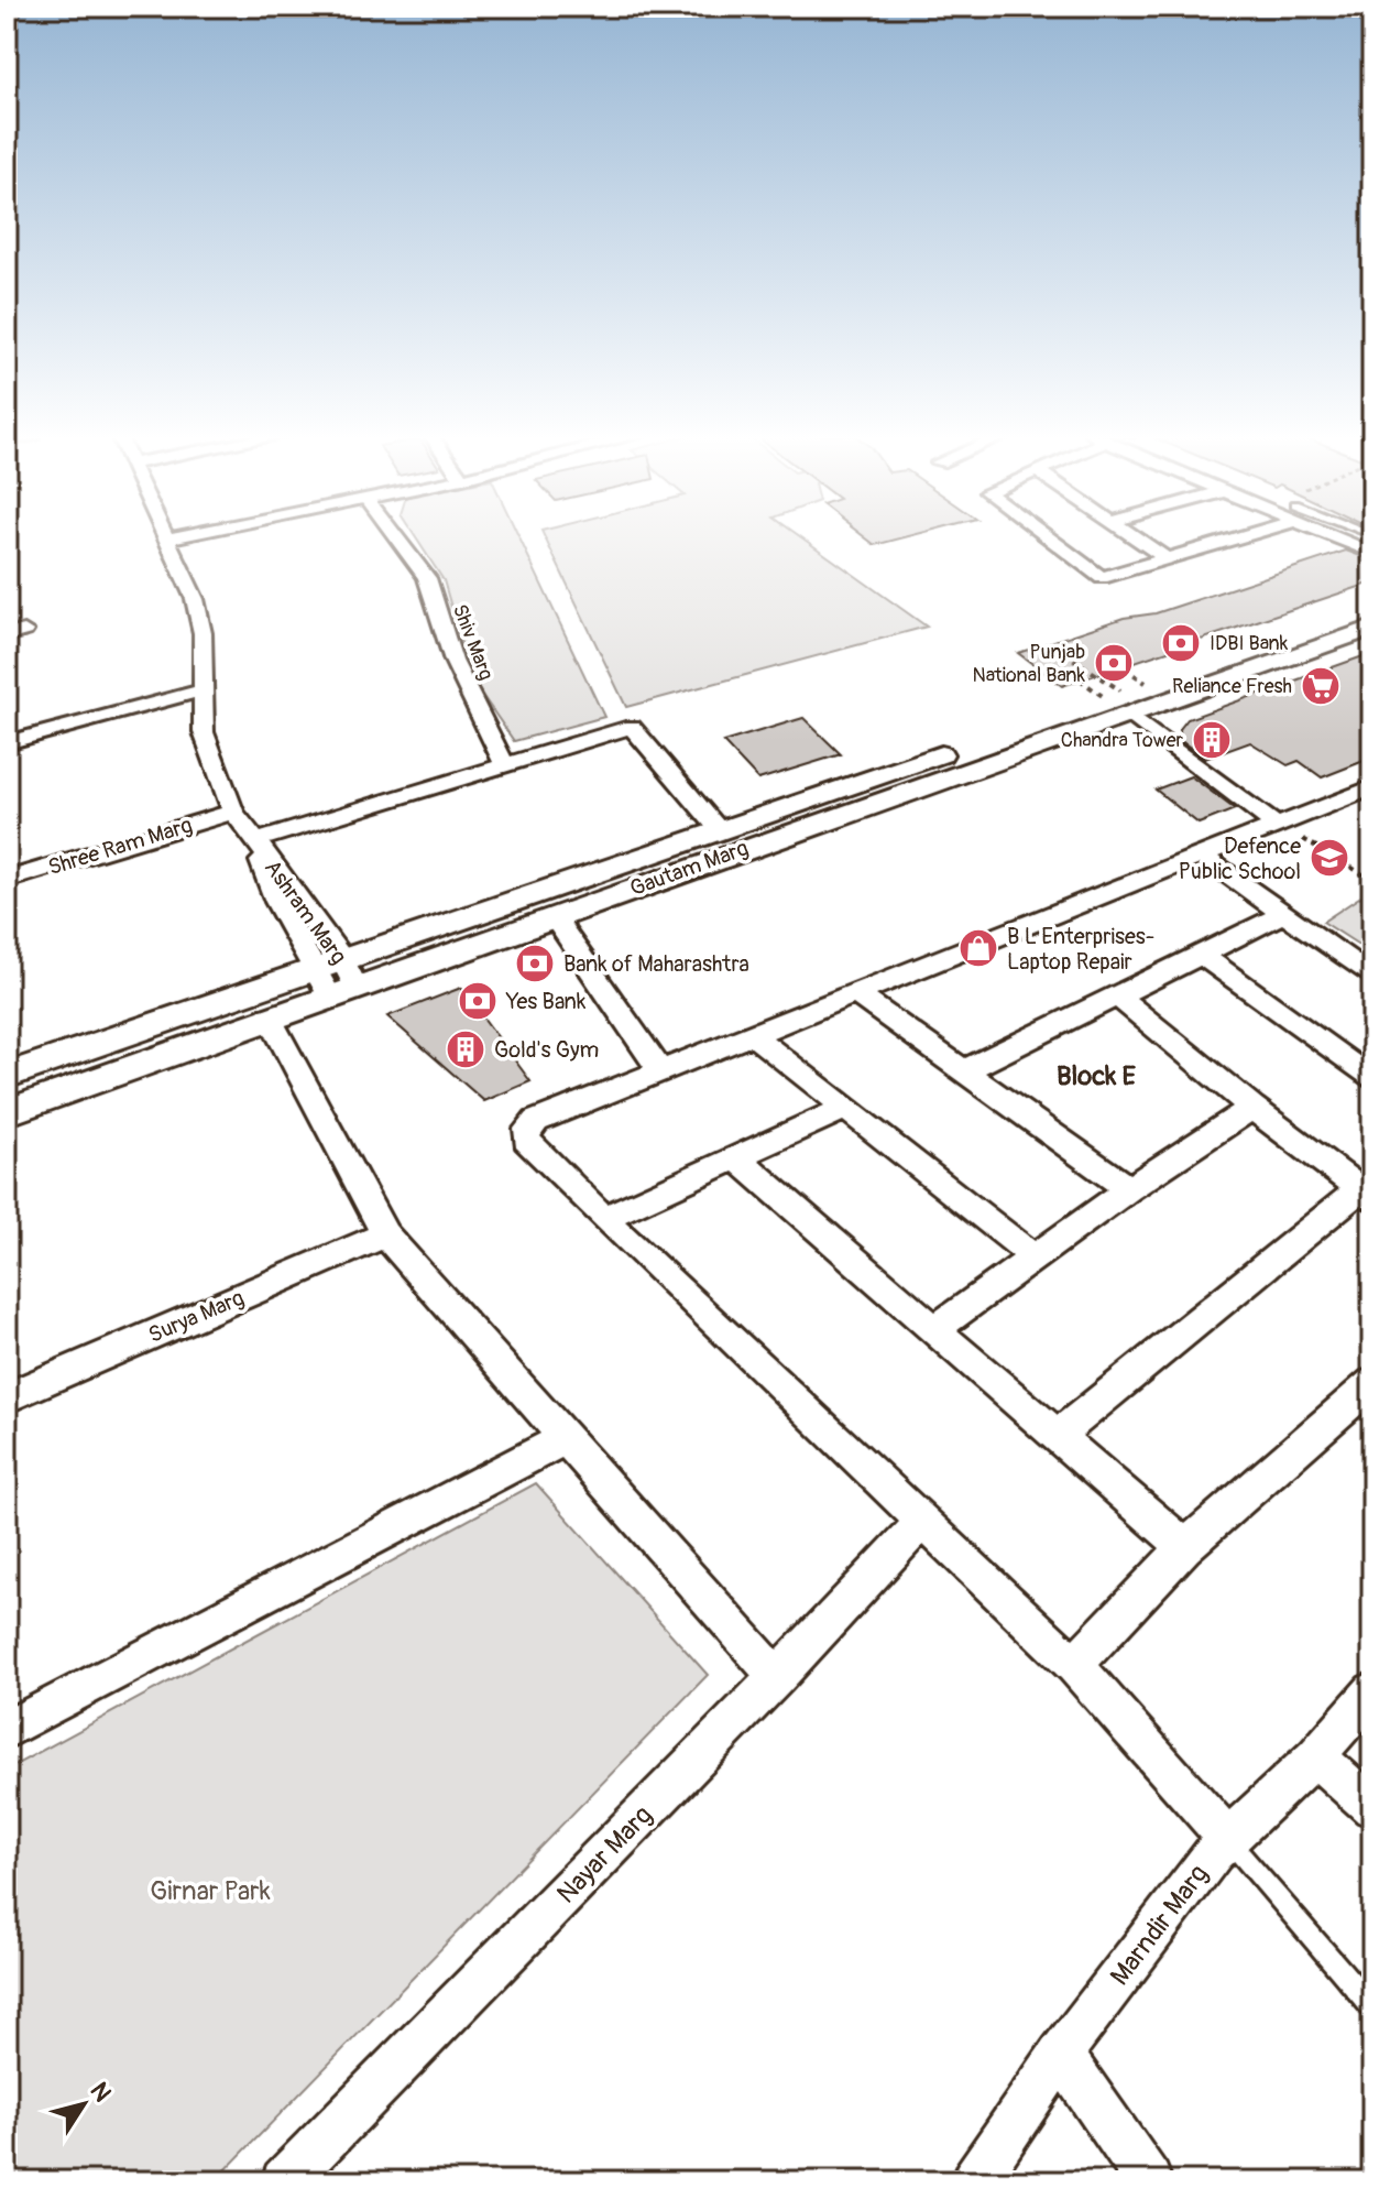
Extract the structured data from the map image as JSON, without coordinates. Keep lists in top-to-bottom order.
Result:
{
  "streets": {
    "street": [
      "Shiv Marg",
      "Shree Ram Marg",
      "Gautam Marg",
      "Ashram Marg",
      "Surya Marg",
      "Nayar Marg",
      "Marndir Marg"
    ]
  },
  "crossings": [
    ["Shree Ram Marg", "Ashram Marg"],
    ["Gautam Marg", "Ashram Marg"]
  ],
  "districts": ["Block E"],
  "parks": ["Girnar Park"],
  "places": {
    "bank": [
      "IDBI Bank",
      "Punjab National Bank",
      "Bank of Maharashtra",
      "Yes Bank"
    ],
    "supermarket": ["Reliance Fresh"],
    "building": ["Chandra Tower", "Gold's Gym"],
    "school or university": ["Defence Public School"],
    "shop": ["B L Enterprises- Laptop Repair"]
  },
  "north": "top right"
}
